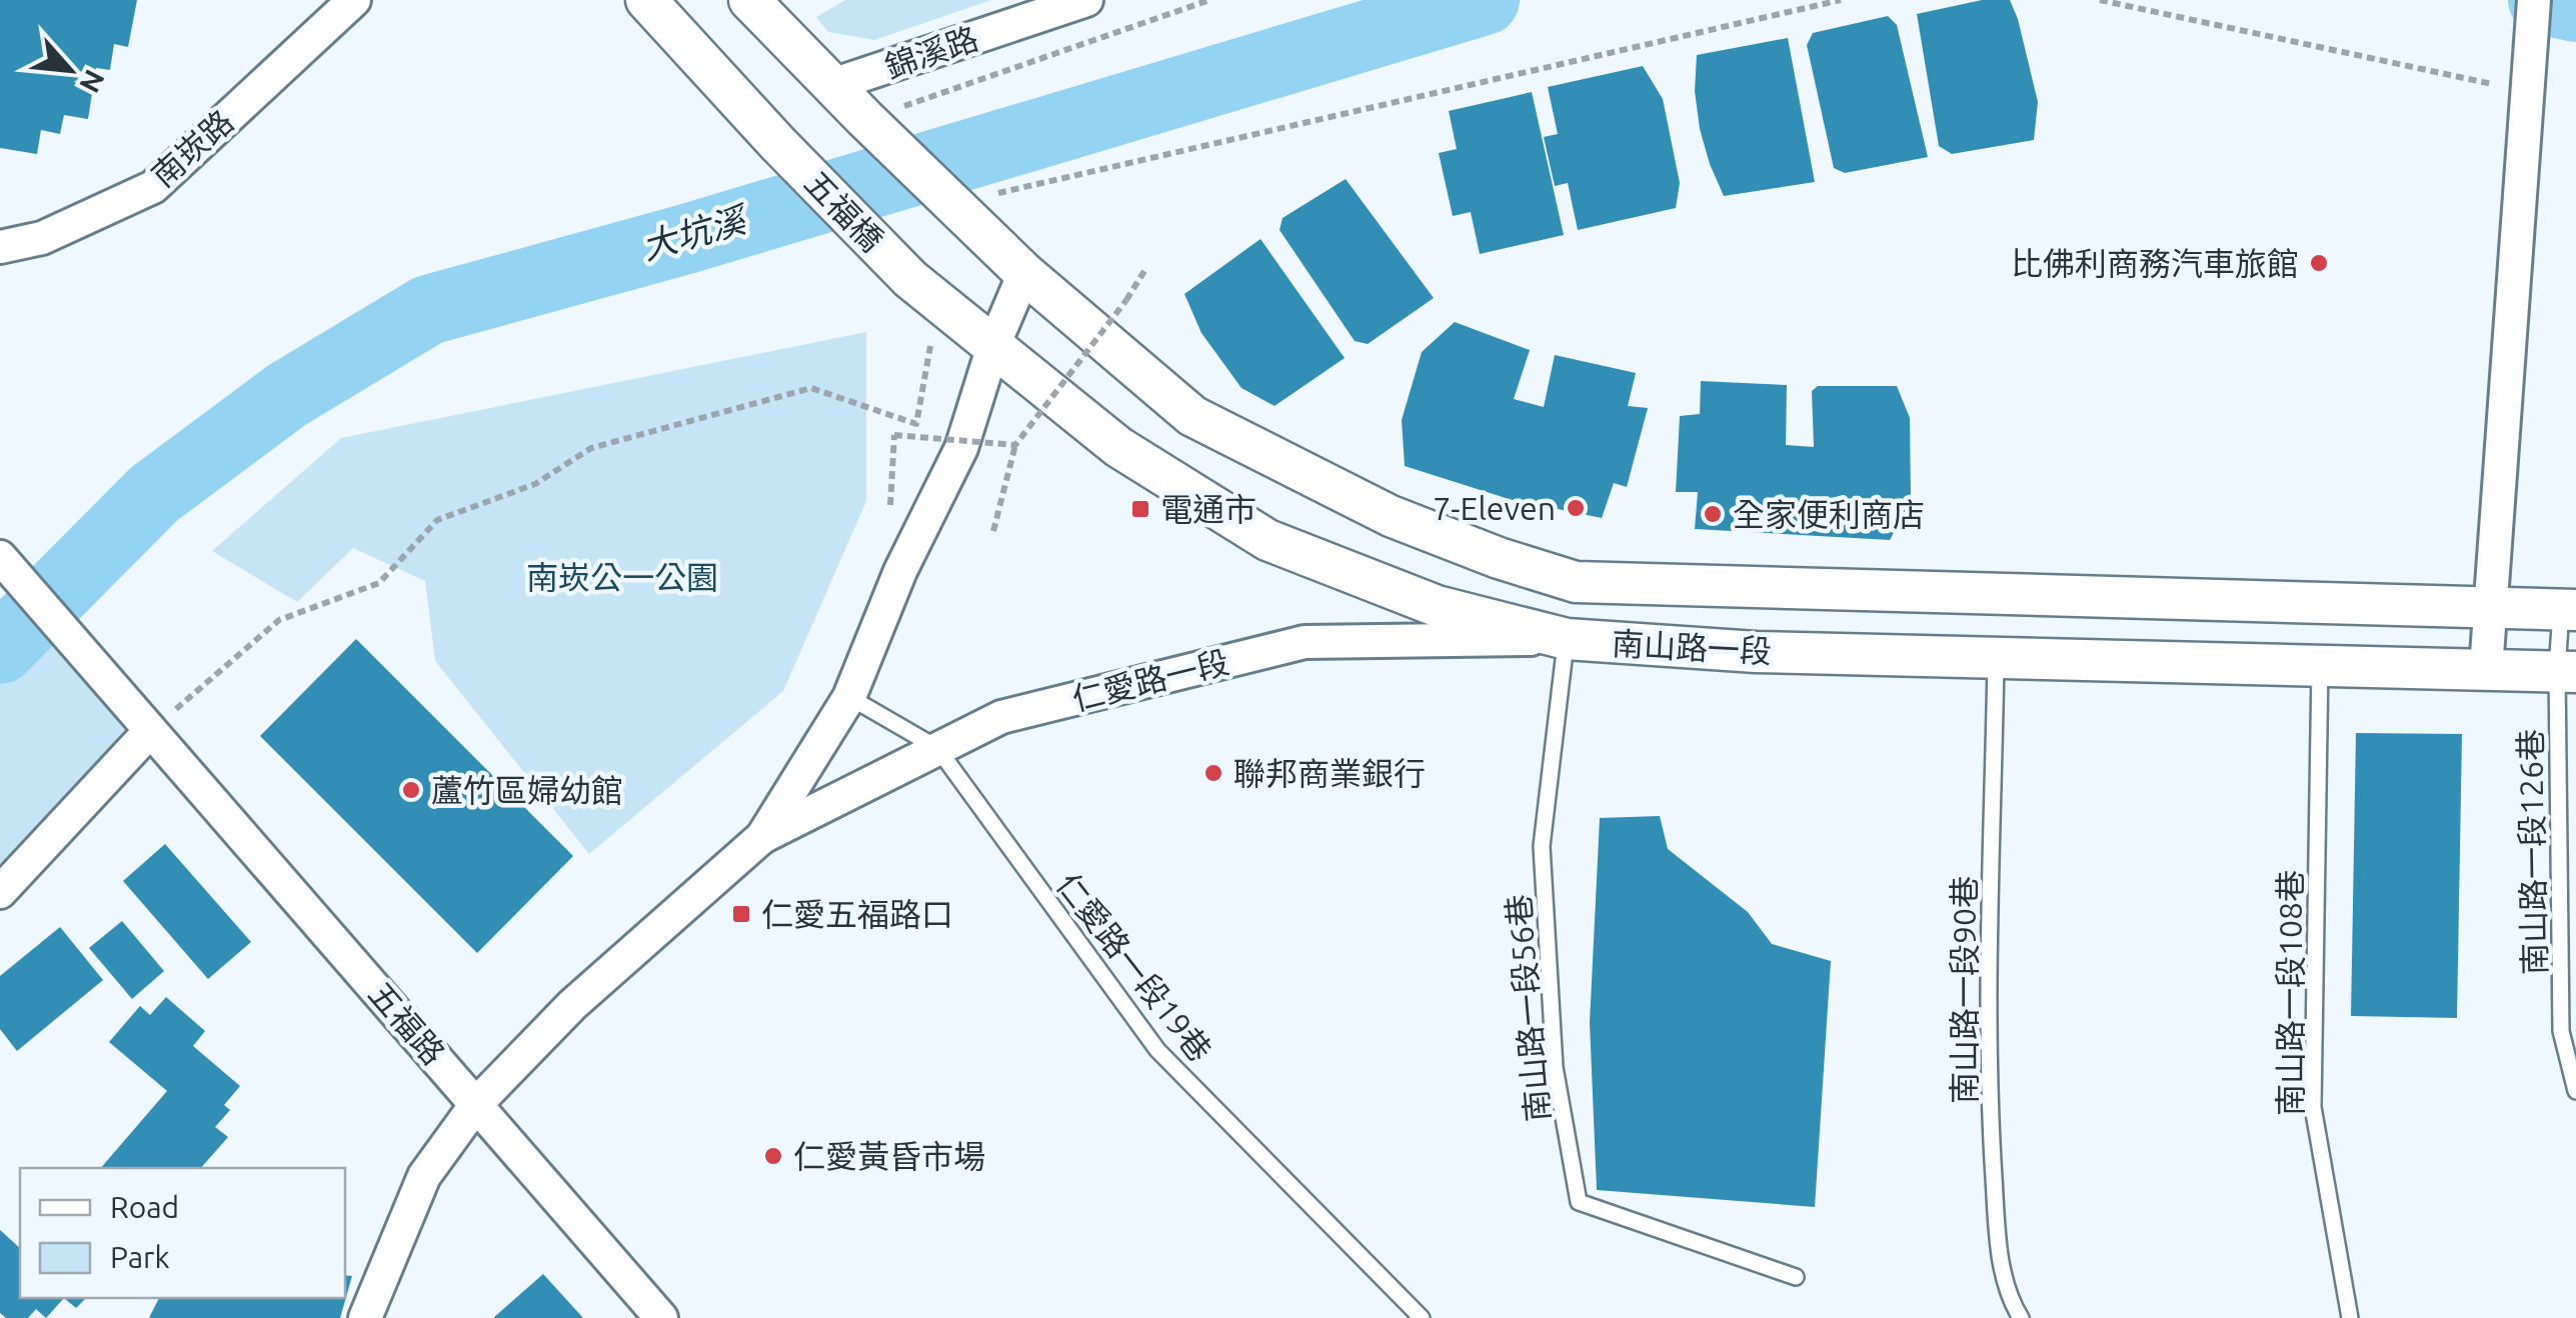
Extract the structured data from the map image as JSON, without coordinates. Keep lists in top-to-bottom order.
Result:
{
  "streets": {
    "street": [
      "錦溪路",
      "南崁路",
      "五福橋",
      "南山路一段",
      "仁愛路一段",
      "五福路"
    ],
    "lane": [
      "南山路一段126巷",
      "仁愛路一段19巷",
      "南山路一段90巷",
      "南山路一段108巷",
      "南山路一段56巷"
    ]
  },
  "crossings": [
    ["五福橋", "南山路一段"],
    ["南山路一段", "仁愛路一段"],
    ["南山路一段", "南山路一段126巷"],
    ["南山路一段", "南山路一段90巷"],
    ["南山路一段", "南山路一段108巷"],
    ["南山路一段", "南山路一段56巷"],
    ["仁愛路一段", "仁愛路一段19巷"],
    ["仁愛路一段", "南山路一段56巷"],
    ["仁愛路一段", "五福路"]
  ],
  "water": ["大坑溪"],
  "parks": ["南崁公一公園"],
  "places": {
    "other": [
      "比佛利商務汽車旅館",
      "7-Eleven",
      "全家便利商店",
      "聯邦商業銀行",
      "蘆竹區婦幼館",
      "仁愛黃昏市場"
    ],
    "transit": ["電通市", "仁愛五福路口"]
  },
  "legend": ["Road", "Park"],
  "north": "bottom right"
}
